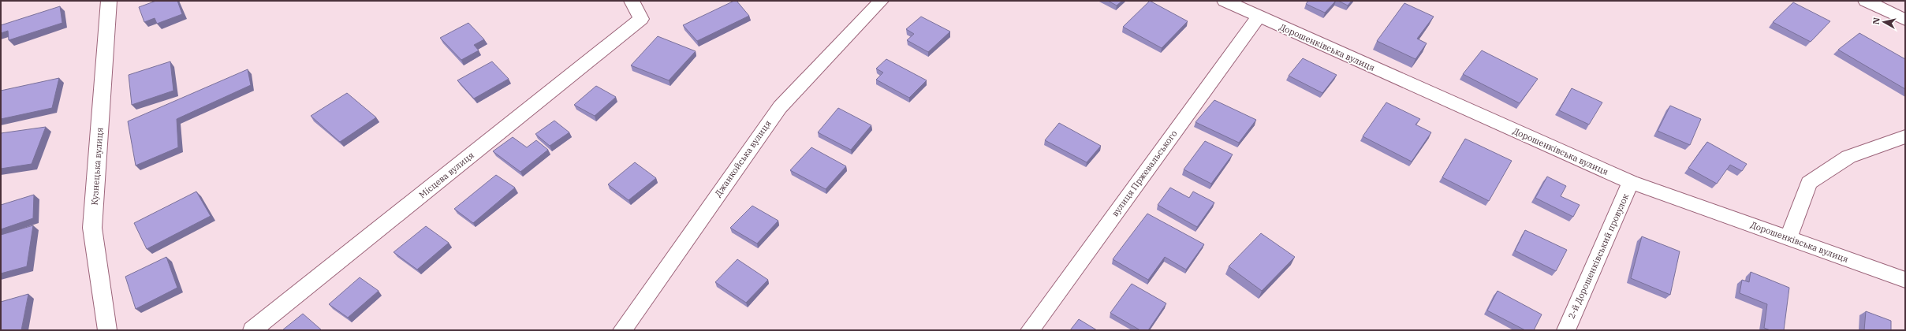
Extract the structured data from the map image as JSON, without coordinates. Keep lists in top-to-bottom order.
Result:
{
  "streets": {
    "street": [
      "Дорошенківська вулиця",
      "Джанкойська вулиця",
      "Кузнецька вулиця",
      "вулиця Пржевальського",
      "Місцева вулиця",
      "2-й Дорошенківський провулок"
    ]
  },
  "crossings": [
    ["Дорошенківська вулиця", "вулиця Пржевальського"],
    ["Дорошенківська вулиця", "2-й Дорошенківський провулок"]
  ],
  "north": "left"
}
